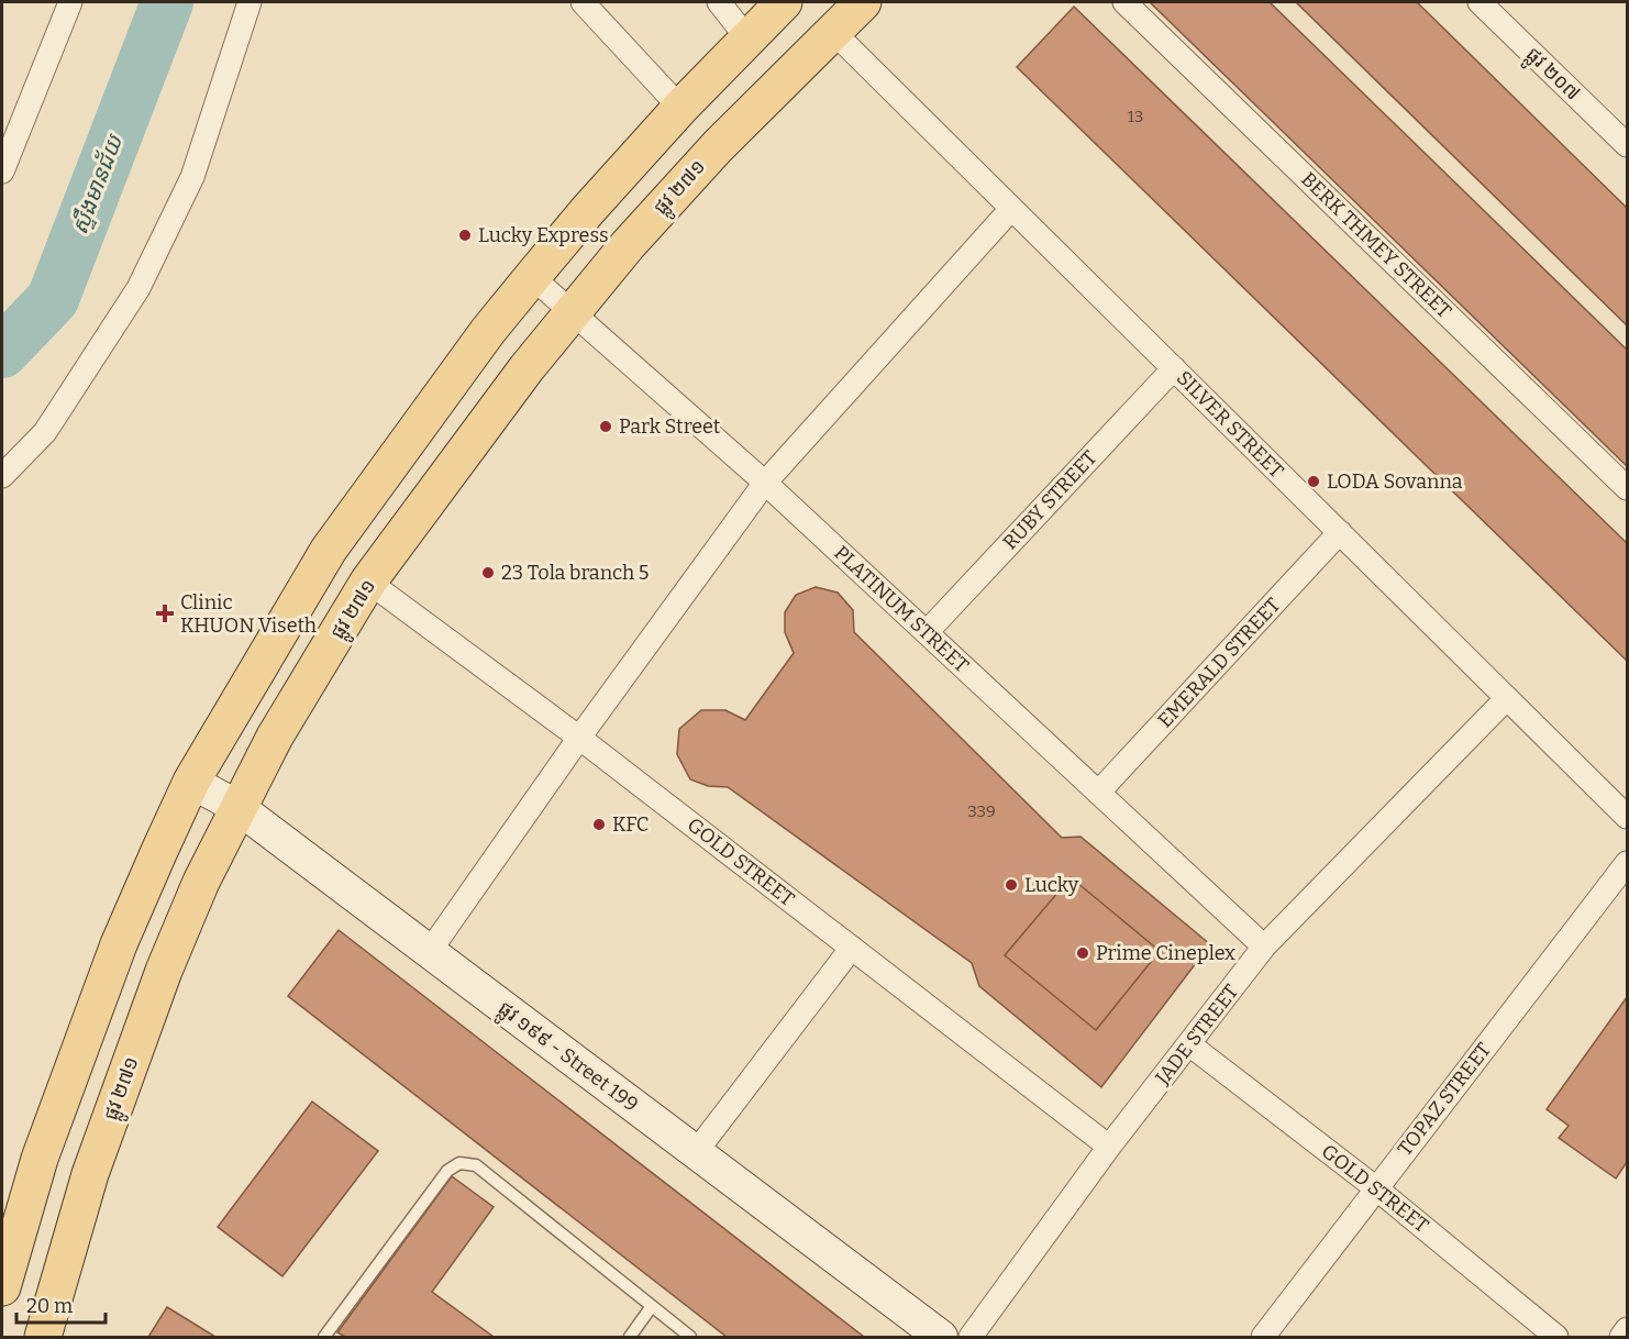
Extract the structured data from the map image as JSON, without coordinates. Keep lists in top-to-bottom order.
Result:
{
  "streets": {
    "main road": ["ផ្លូវ ២៧១"],
    "street": [
      "ផ្លូវ ២០៧",
      "BERK THMEY STREET",
      "SILVER STREET",
      "RUBY STREET",
      "PLATINUM STREET",
      "EMERALD STREET",
      "GOLD STREET",
      "JADE STREET",
      "ផ្លូវ ១៩៩ - Street 199",
      "TOPAZ STREET"
    ]
  },
  "crossings": [
    ["ផ្លូវ ២៧១", "SILVER STREET"],
    ["ផ្លូវ ២៧១", "PLATINUM STREET"],
    ["ផ្លូវ ២៧១", "GOLD STREET"],
    ["ផ្លូវ ២៧១", "ផ្លូវ ១៩៩ - Street 199"],
    ["SILVER STREET", "RUBY STREET"],
    ["SILVER STREET", "EMERALD STREET"],
    ["SILVER STREET", "JADE STREET"],
    ["RUBY STREET", "PLATINUM STREET"],
    ["PLATINUM STREET", "EMERALD STREET"],
    ["PLATINUM STREET", "JADE STREET"],
    ["GOLD STREET", "JADE STREET"],
    ["GOLD STREET", "TOPAZ STREET"]
  ],
  "water": ["ស្ទឹងមានជ័យ"],
  "places": {
    "other": [
      "Lucky Express",
      "Park Street",
      "LODA Sovanna",
      "23 Tola branch 5",
      "KFC",
      "Lucky",
      "Prime Cineplex"
    ],
    "health": ["Clinic KHUON Viseth"]
  },
  "house_numbers": ["13", "339"],
  "scale_bar": "20 m"
}
